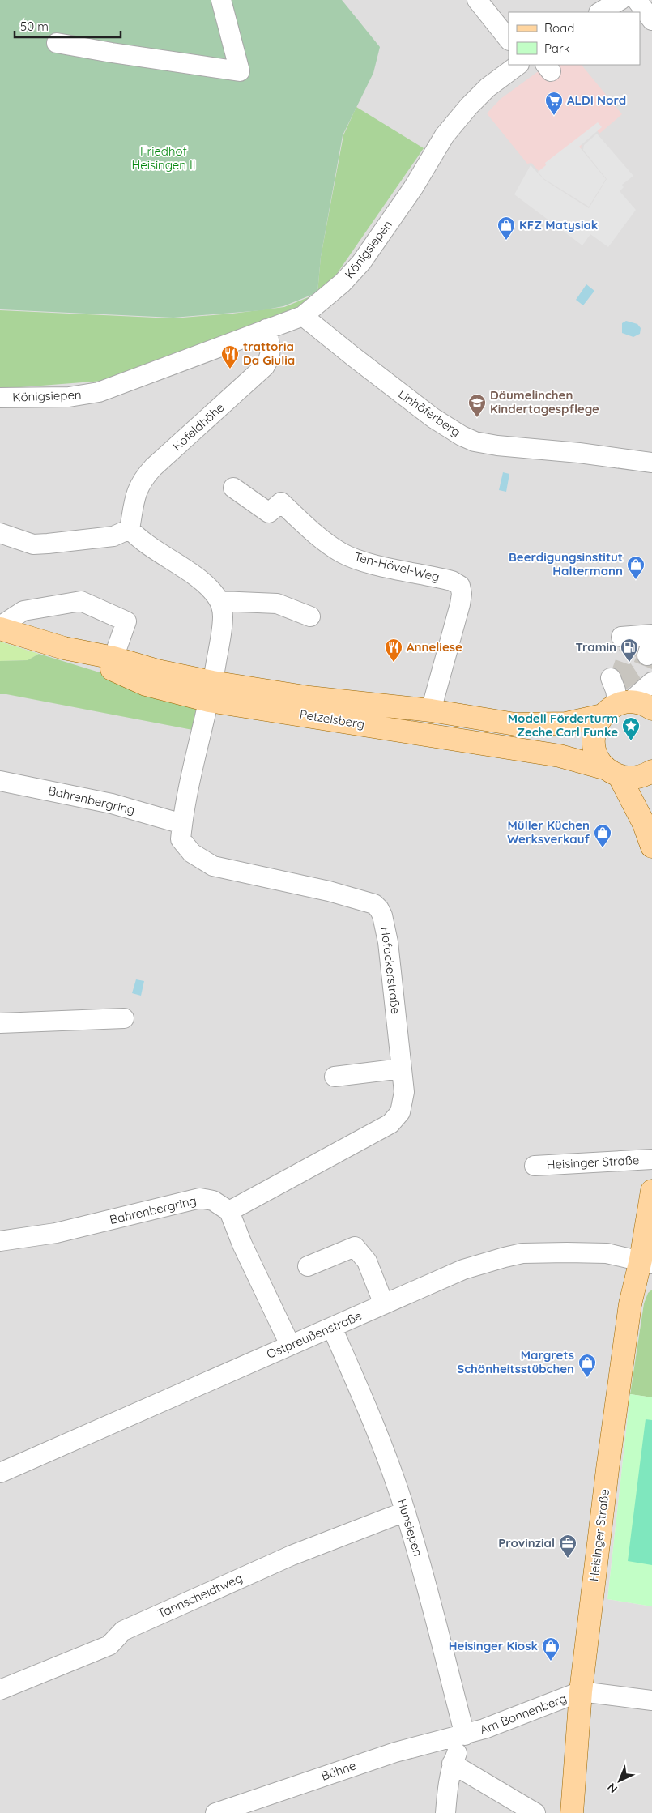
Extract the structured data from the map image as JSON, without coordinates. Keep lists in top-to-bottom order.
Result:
{
  "streets": {
    "main road": ["Petzelsberg", "Heisinger Straße"],
    "street": [
      "Königsiepen",
      "Linhöferberg",
      "Kofeldhöhe",
      "Ten-Hövel-Weg",
      "Bahrenbergring",
      "Hofackerstraße",
      "Ostpreußenstraße",
      "Hunsiepen",
      "Tannscheidtweg",
      "Am Bonnenberg",
      "Bühne"
    ]
  },
  "crossings": [
    ["Königsiepen", "Linhöferberg"],
    ["Königsiepen", "Kofeldhöhe"],
    ["Ten-Hövel-Weg", "Petzelsberg"],
    ["Petzelsberg", "Hofackerstraße"],
    ["Bahrenbergring", "Hofackerstraße"],
    ["Heisinger Straße", "Ostpreußenstraße"],
    ["Heisinger Straße", "Am Bonnenberg"],
    ["Ostpreußenstraße", "Hunsiepen"],
    ["Hunsiepen", "Tannscheidtweg"],
    ["Hunsiepen", "Am Bonnenberg"],
    ["Hunsiepen", "Bühne"],
    ["Am Bonnenberg", "Bühne"]
  ],
  "parks": ["Friedhof Heisingen II"],
  "places": {
    "supermarket": ["ALDI Nord"],
    "shop": [
      "KFZ Matysiak",
      "Beerdigungsinstitut Haltermann",
      "Müller Küchen Werksverkauf",
      "Margrets Schönheitsstübchen",
      "Heisinger Kiosk"
    ],
    "restaurant": ["trattoria Da Giulia", "Anneliese"],
    "school or university": ["Däumelinchen Kindertagespflege"],
    "fuel station": ["Tramin"],
    "place": ["Modell Förderturm Zeche Carl Funke"],
    "office": ["Provinzial"]
  },
  "legend": ["Road", "Park"],
  "scale_bar": "50 m",
  "north": "bottom left"
}
